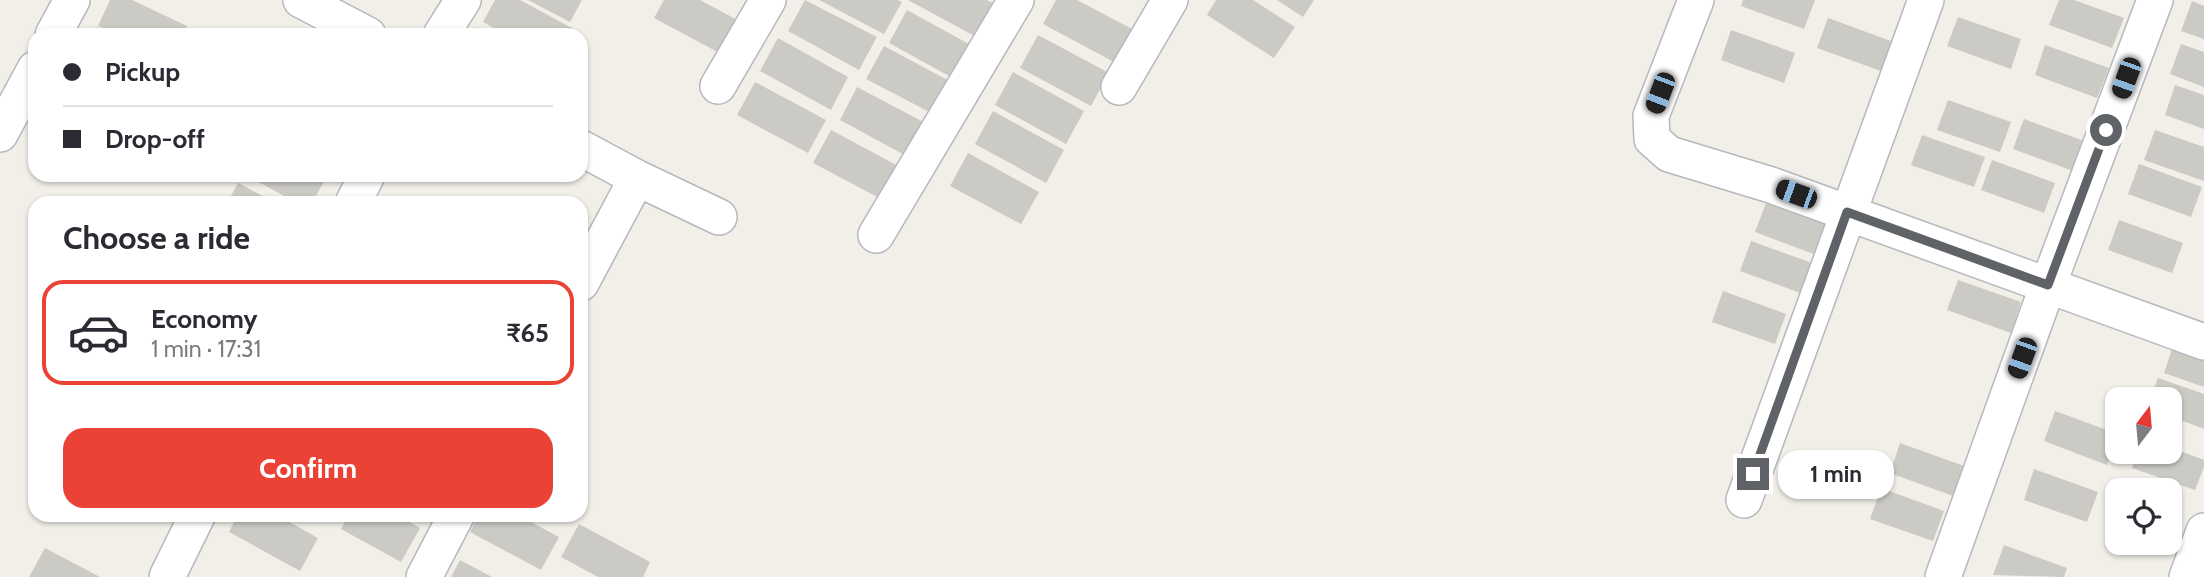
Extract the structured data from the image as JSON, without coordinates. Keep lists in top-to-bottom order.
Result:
{
  "north": "top",
  "page": {
    "banner": ["Pickup", "Drop-off"],
    "heading": "Choose a ride",
    "list": [
      {
        "name": "Economy",
        "note": "1 min · 17:31",
        "value": "₹65"
      }
    ],
    "buttons": "Confirm",
    "bubble": "1 min"
  }
}
